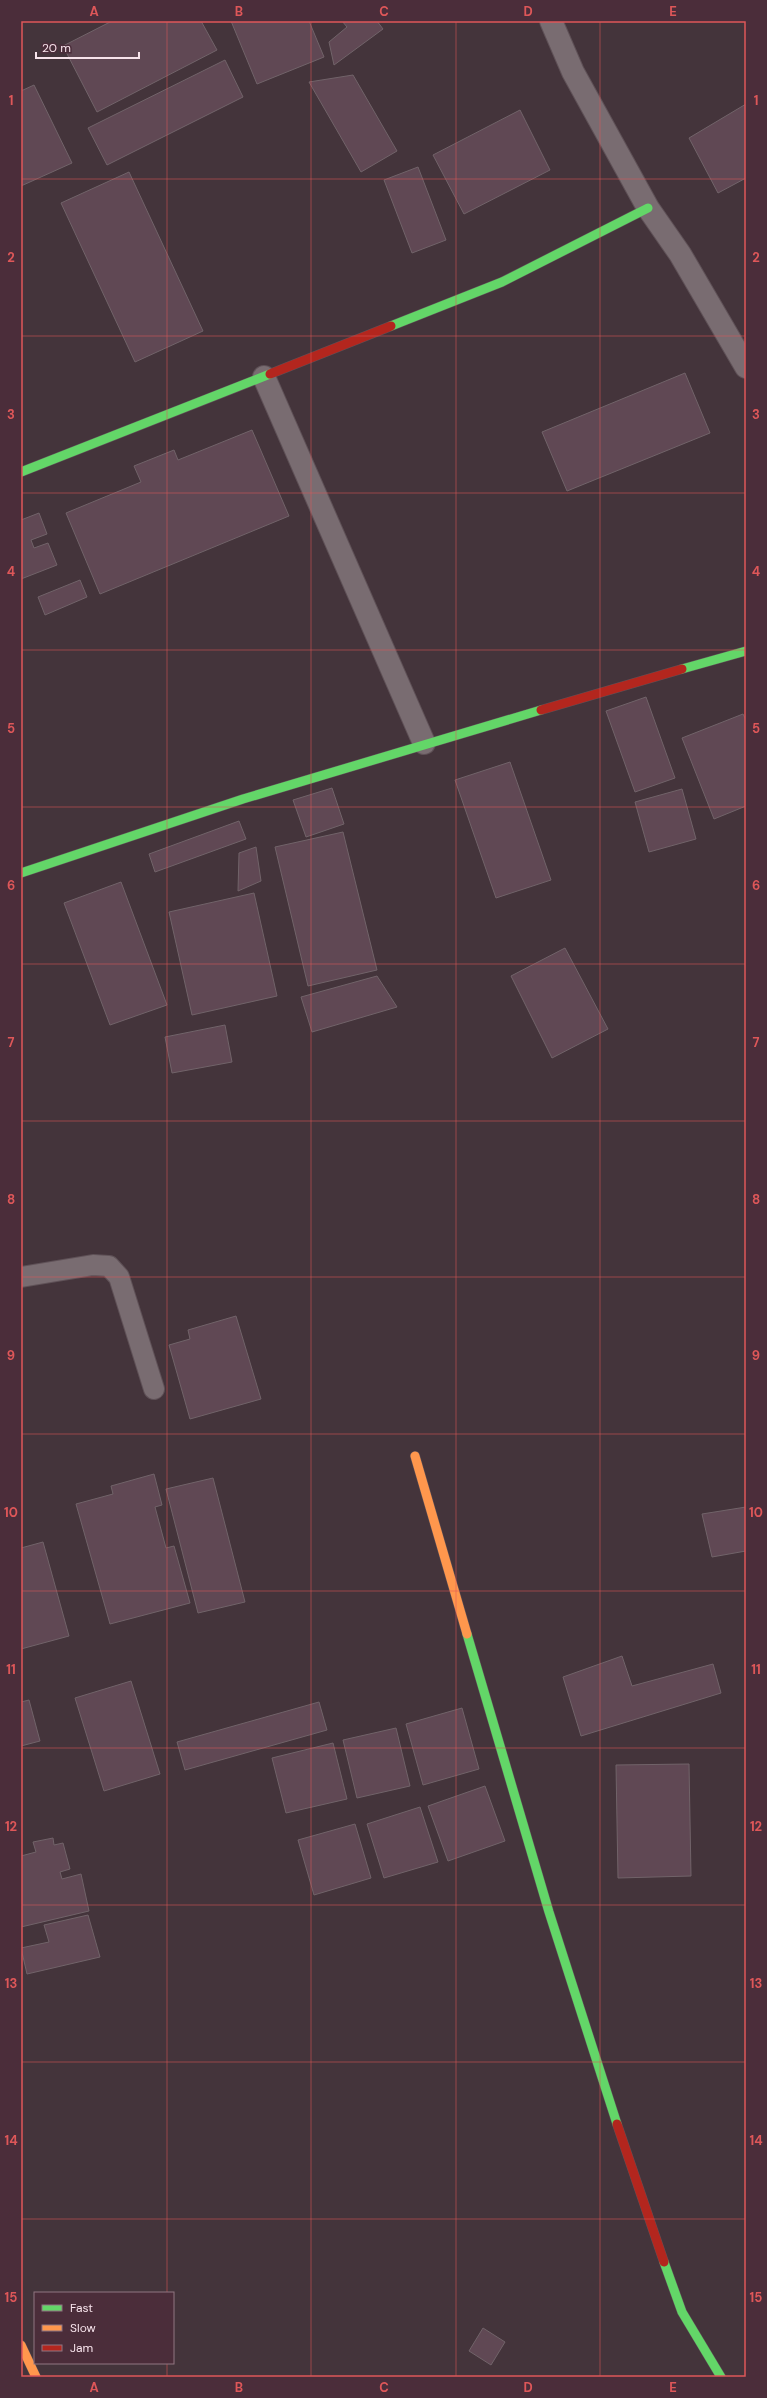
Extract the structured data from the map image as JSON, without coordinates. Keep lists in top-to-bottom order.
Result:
{
  "legend": ["Fast", "Slow", "Jam"],
  "scale_bar": "20 m",
  "grid": {
    "columns": [
      "A",
      "B",
      "C",
      "D",
      "E"
    ],
    "rows": [
      "1",
      "2",
      "3",
      "4",
      "5",
      "6",
      "7",
      "8",
      "9",
      "10",
      "11",
      "12",
      "13",
      "14",
      "15"
    ]
  }
}
